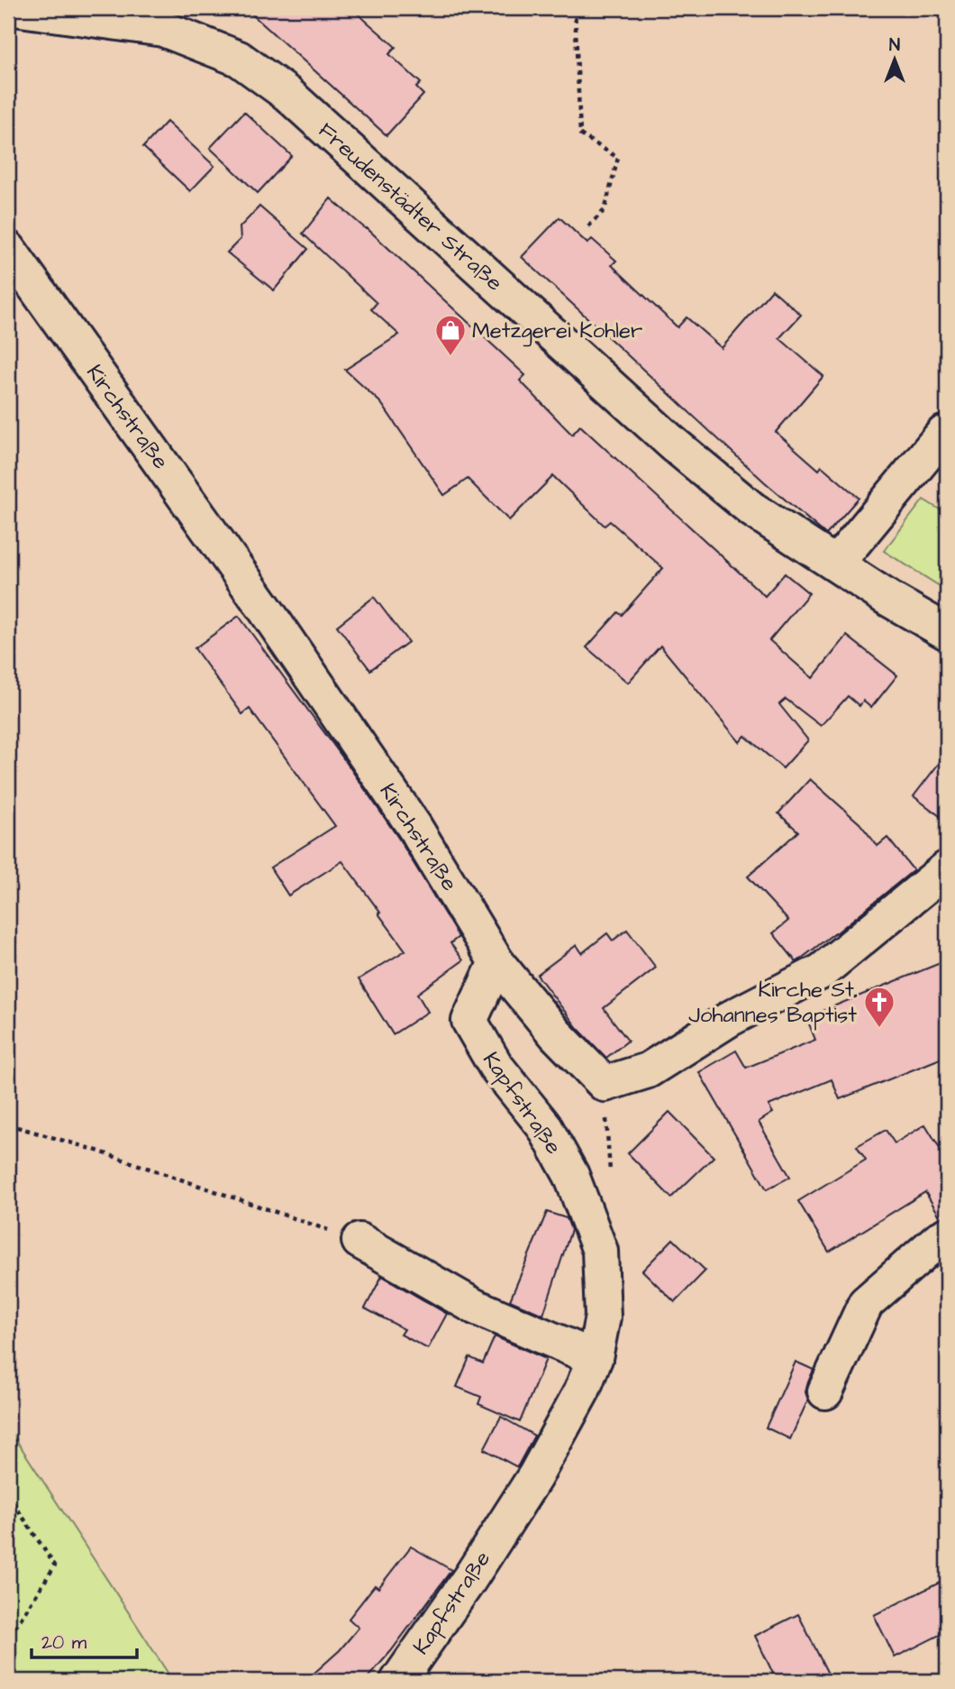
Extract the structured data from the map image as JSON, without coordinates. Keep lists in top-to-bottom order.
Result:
{
  "streets": {
    "street": ["Freudenstädter Straße", "Kirchstraße", "Kapfstraße"]
  },
  "crossings": [
    ["Kirchstraße", "Kapfstraße"]
  ],
  "places": {
    "shop": ["Metzgerei Kohler"],
    "church": ["Kirche St. Johannes Baptist"]
  },
  "scale_bar": "20 m",
  "north": "top"
}
